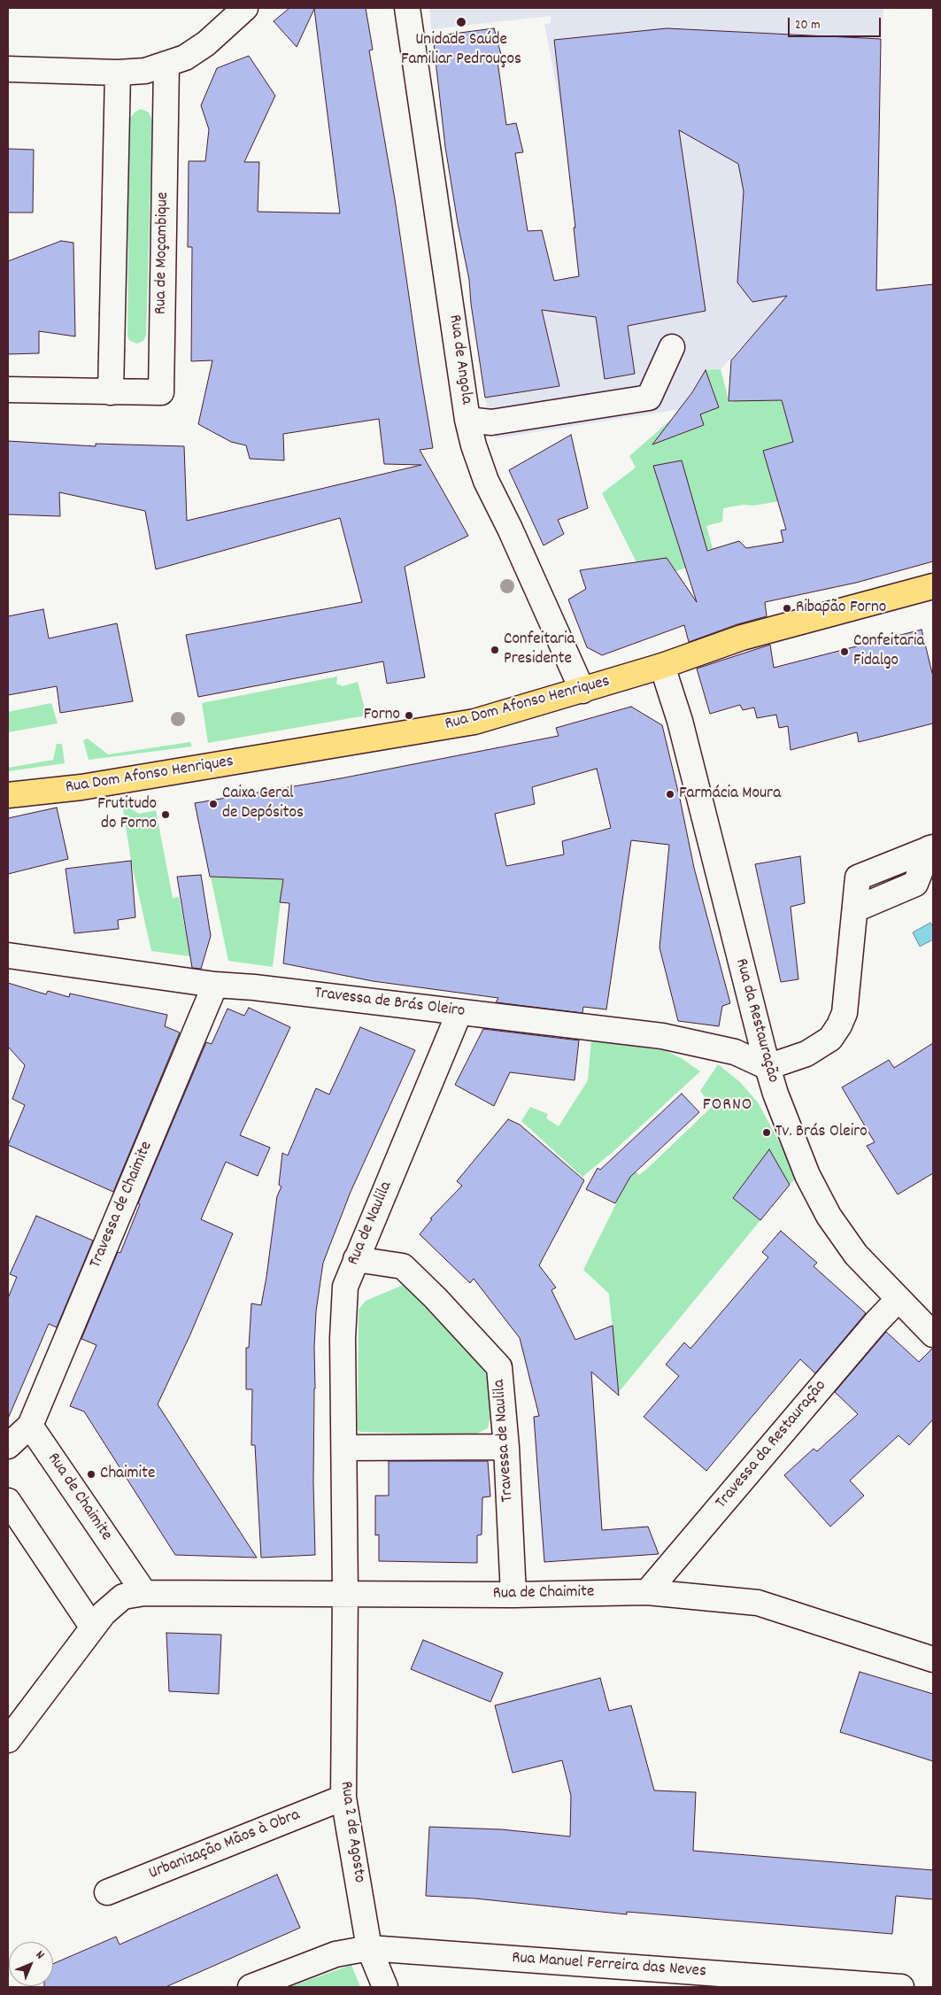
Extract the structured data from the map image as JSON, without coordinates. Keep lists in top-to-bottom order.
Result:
{
  "streets": {
    "main road": ["Rua Dom Afonso Henriques"],
    "street": [
      "Rua de Moçambique",
      "Rua de Angola",
      "Travessa de Brás Oleiro",
      "Rua da Restauração",
      "Travessa de Chaimite",
      "Rua de Naulila",
      "Travessa de Naulila",
      "Travessa da Restauração",
      "Rua de Chaimite",
      "Rua 2 de Agosto",
      "Urbanização Mãos à Obra",
      "Rua Manuel Ferreira das Neves"
    ]
  },
  "crossings": [
    ["Rua de Angola", "Rua Dom Afonso Henriques"],
    ["Rua Dom Afonso Henriques", "Rua da Restauração"],
    ["Travessa de Brás Oleiro", "Rua da Restauração"],
    ["Travessa de Brás Oleiro", "Travessa de Chaimite"],
    ["Travessa de Brás Oleiro", "Rua de Naulila"],
    ["Rua da Restauração", "Travessa da Restauração"],
    ["Travessa de Chaimite", "Rua de Chaimite"],
    ["Rua de Naulila", "Travessa de Naulila"],
    ["Rua de Naulila", "Rua de Chaimite"],
    ["Rua de Naulila", "Rua 2 de Agosto"],
    ["Travessa de Naulila", "Rua de Chaimite"],
    ["Travessa da Restauração", "Rua de Chaimite"],
    ["Rua de Chaimite", "Rua 2 de Agosto"],
    ["Rua 2 de Agosto", "Urbanização Mãos à Obra"],
    ["Rua 2 de Agosto", "Rua Manuel Ferreira das Neves"]
  ],
  "districts": ["FORNO"],
  "places": [
    "Unidade Saúde Familiar Pedrouços",
    "Ribapão Forno",
    "Confeitaria Presidente",
    "Confeitaria Fidalgo",
    "Forno",
    "Farmácia Moura",
    "Caixa Geral de Depósitos",
    "Frutitudo do Forno",
    "Tv. Brás Oleiro",
    "Chaimite"
  ],
  "scale_bar": "20 m",
  "north": "top right"
}
